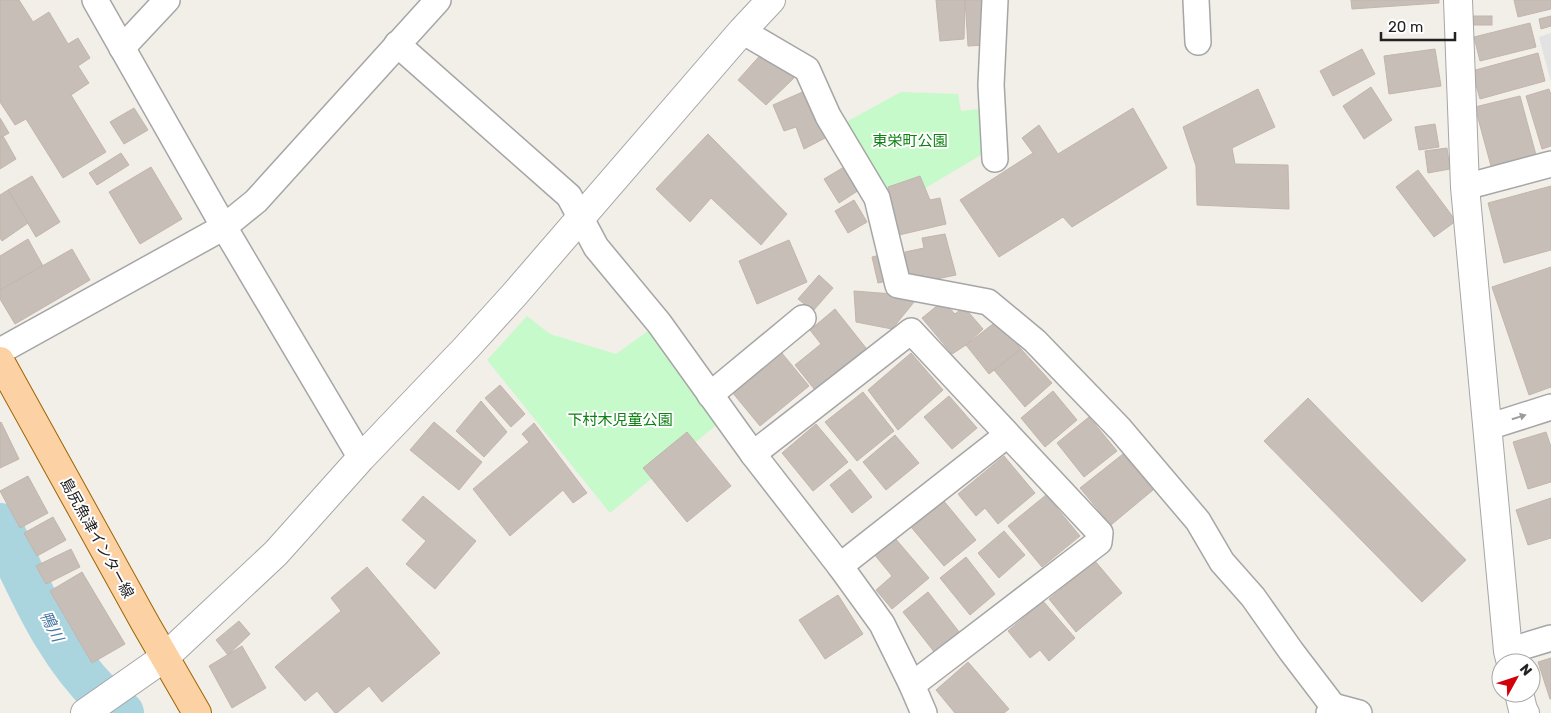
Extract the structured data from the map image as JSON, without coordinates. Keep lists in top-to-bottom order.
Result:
{
  "streets": {
    "main road": ["島尻魚津インター線"]
  },
  "water": ["鴨川"],
  "parks": ["東栄町公園", "下村木児童公園"],
  "scale_bar": "20 m",
  "north": "top right"
}
